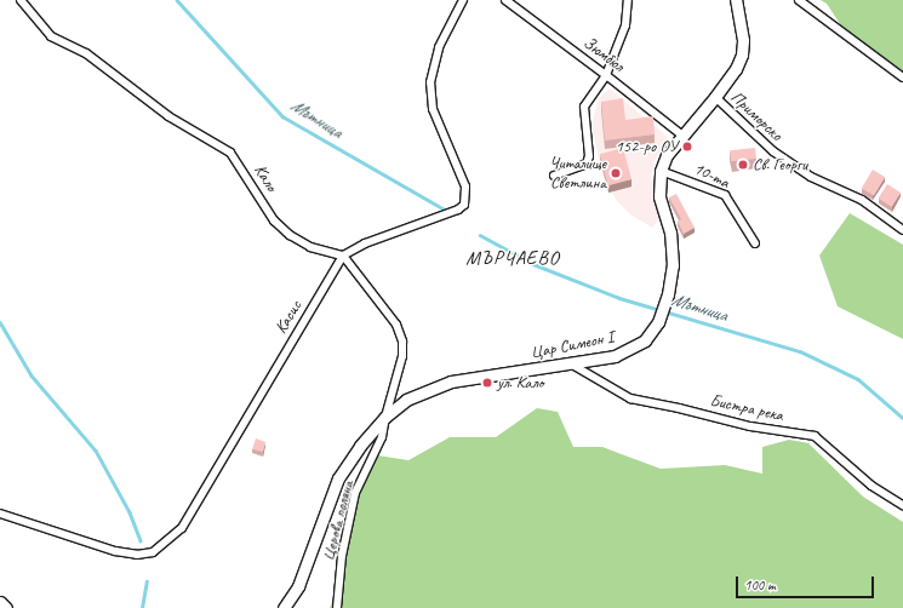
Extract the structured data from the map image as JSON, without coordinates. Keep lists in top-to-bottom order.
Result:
{
  "streets": {
    "street": [
      "Зюмбюл",
      "Приморско",
      "10-та",
      "Кало",
      "Касис",
      "Цар Симеон I",
      "Бистра река",
      "Церова поляна"
    ]
  },
  "crossings": [
    ["Зюмбюл", "Цар Симеон I"],
    ["Приморско", "Цар Симеон I"],
    ["10-та", "Цар Симеон I"],
    ["Кало", "Касис"],
    ["Цар Симеон I", "Бистра река"],
    ["Цар Симеон I", "Церова поляна"]
  ],
  "districts": ["МЪРЧАЕВО"],
  "water": ["Мътница"],
  "places": [
    "152-ро ОУ",
    "Св. Георги",
    "Читалище Светлина",
    "ул. Кало"
  ],
  "scale_bar": "100 m"
}
